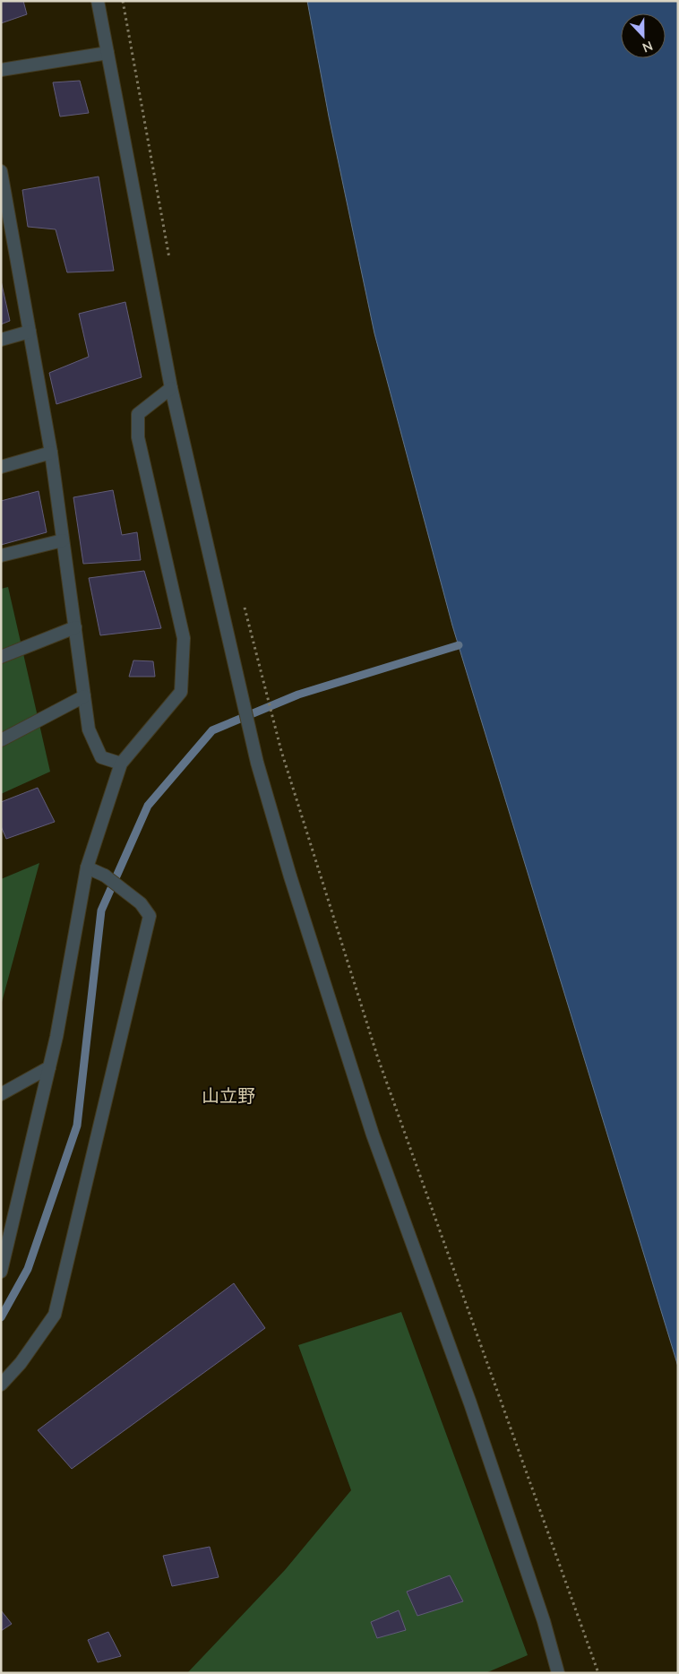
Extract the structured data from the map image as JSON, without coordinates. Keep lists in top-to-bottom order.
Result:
{
  "districts": ["山立野"],
  "north": "bottom"
}
